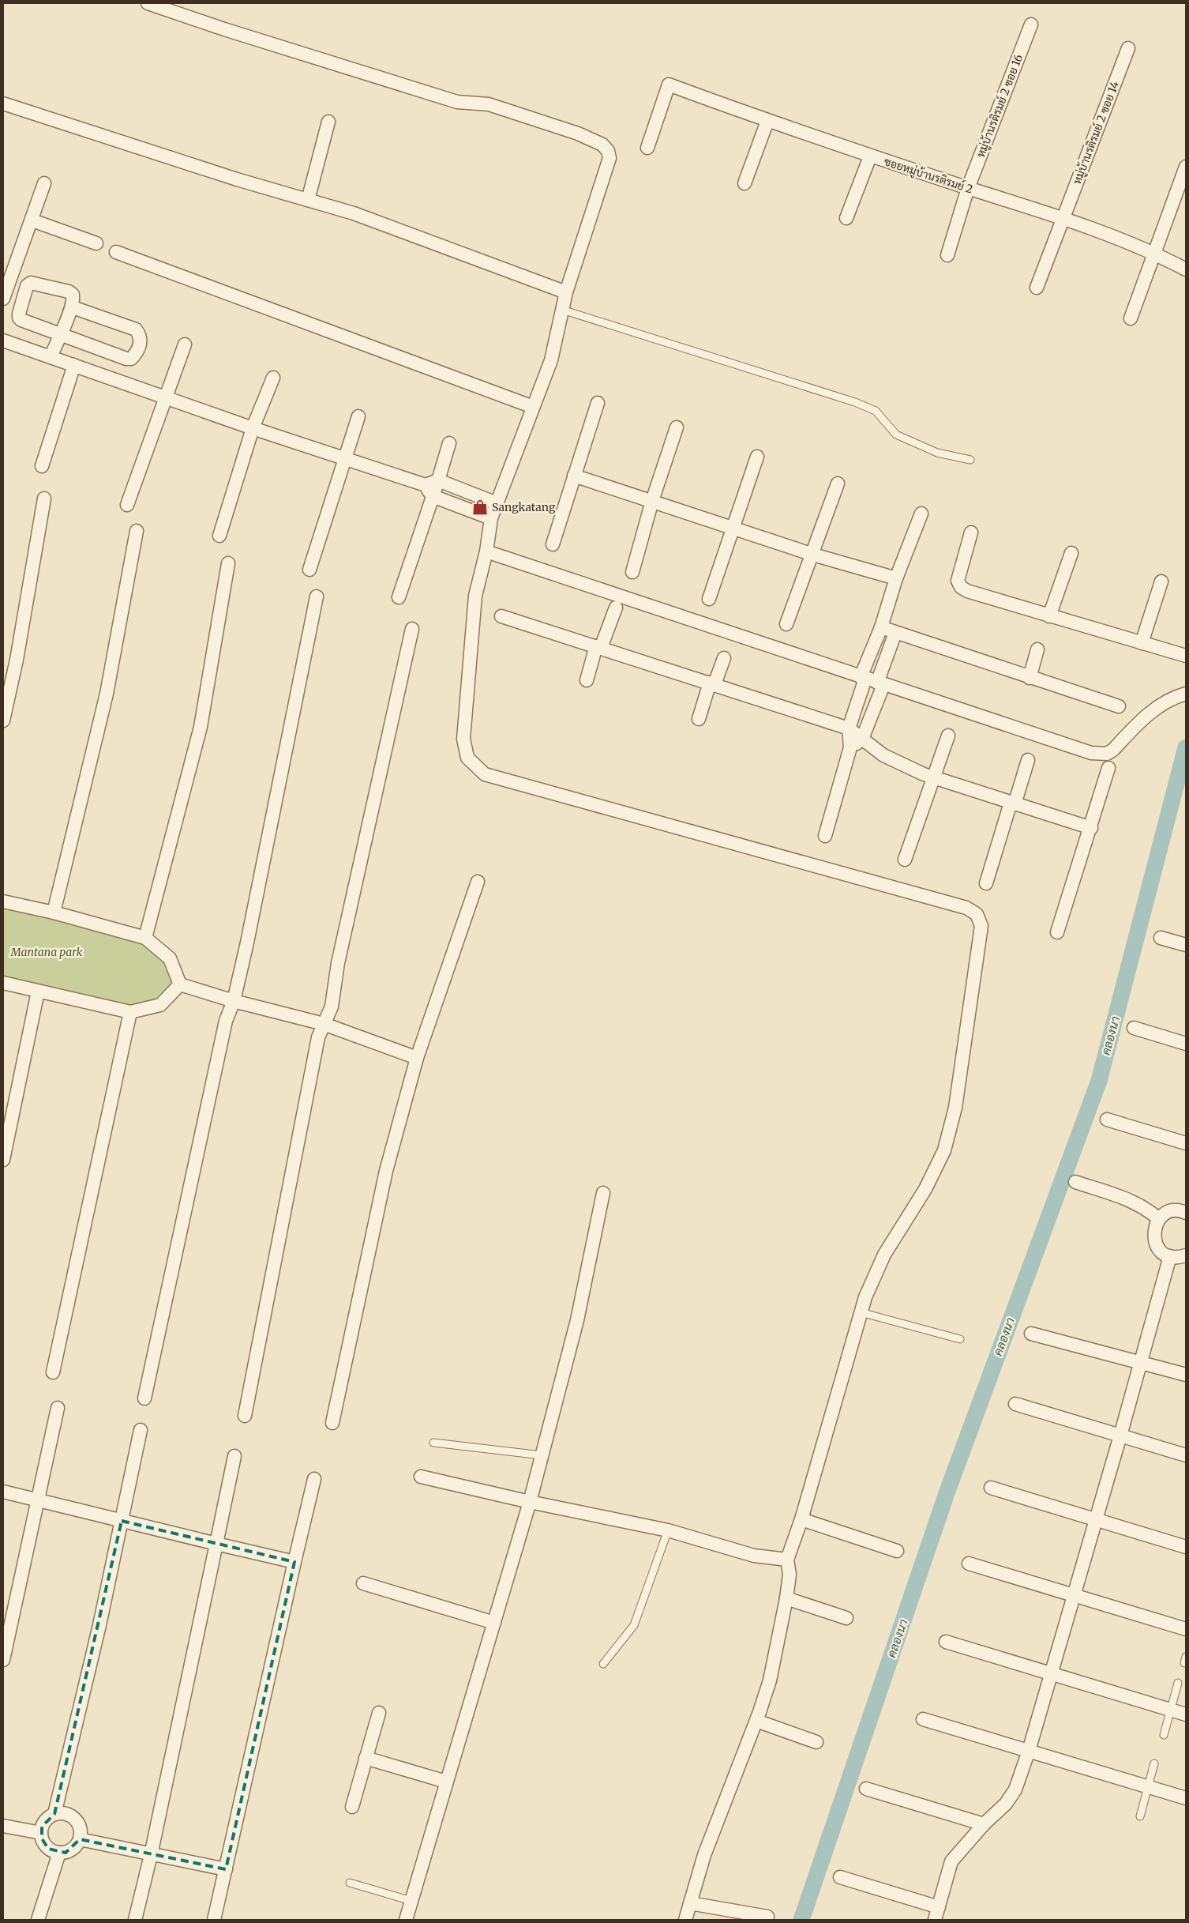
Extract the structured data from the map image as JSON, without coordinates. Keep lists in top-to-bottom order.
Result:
{
  "streets": {
    "street": ["หมู่บ้านรติรมย์ 2 ซอย 16", "หมู่บ้านรติรมย์ 2 ซอย 14", "ซอยหมู่บ้านรติรมย์ 2"]
  },
  "crossings": [
    ["หมู่บ้านรติรมย์ 2 ซอย 16", "ซอยหมู่บ้านรติรมย์ 2"],
    ["หมู่บ้านรติรมย์ 2 ซอย 14", "ซอยหมู่บ้านรติรมย์ 2"]
  ],
  "water": ["คลองนา"],
  "parks": ["Mantana park"],
  "places": {
    "shop": ["Sangkatang"]
  }
}
